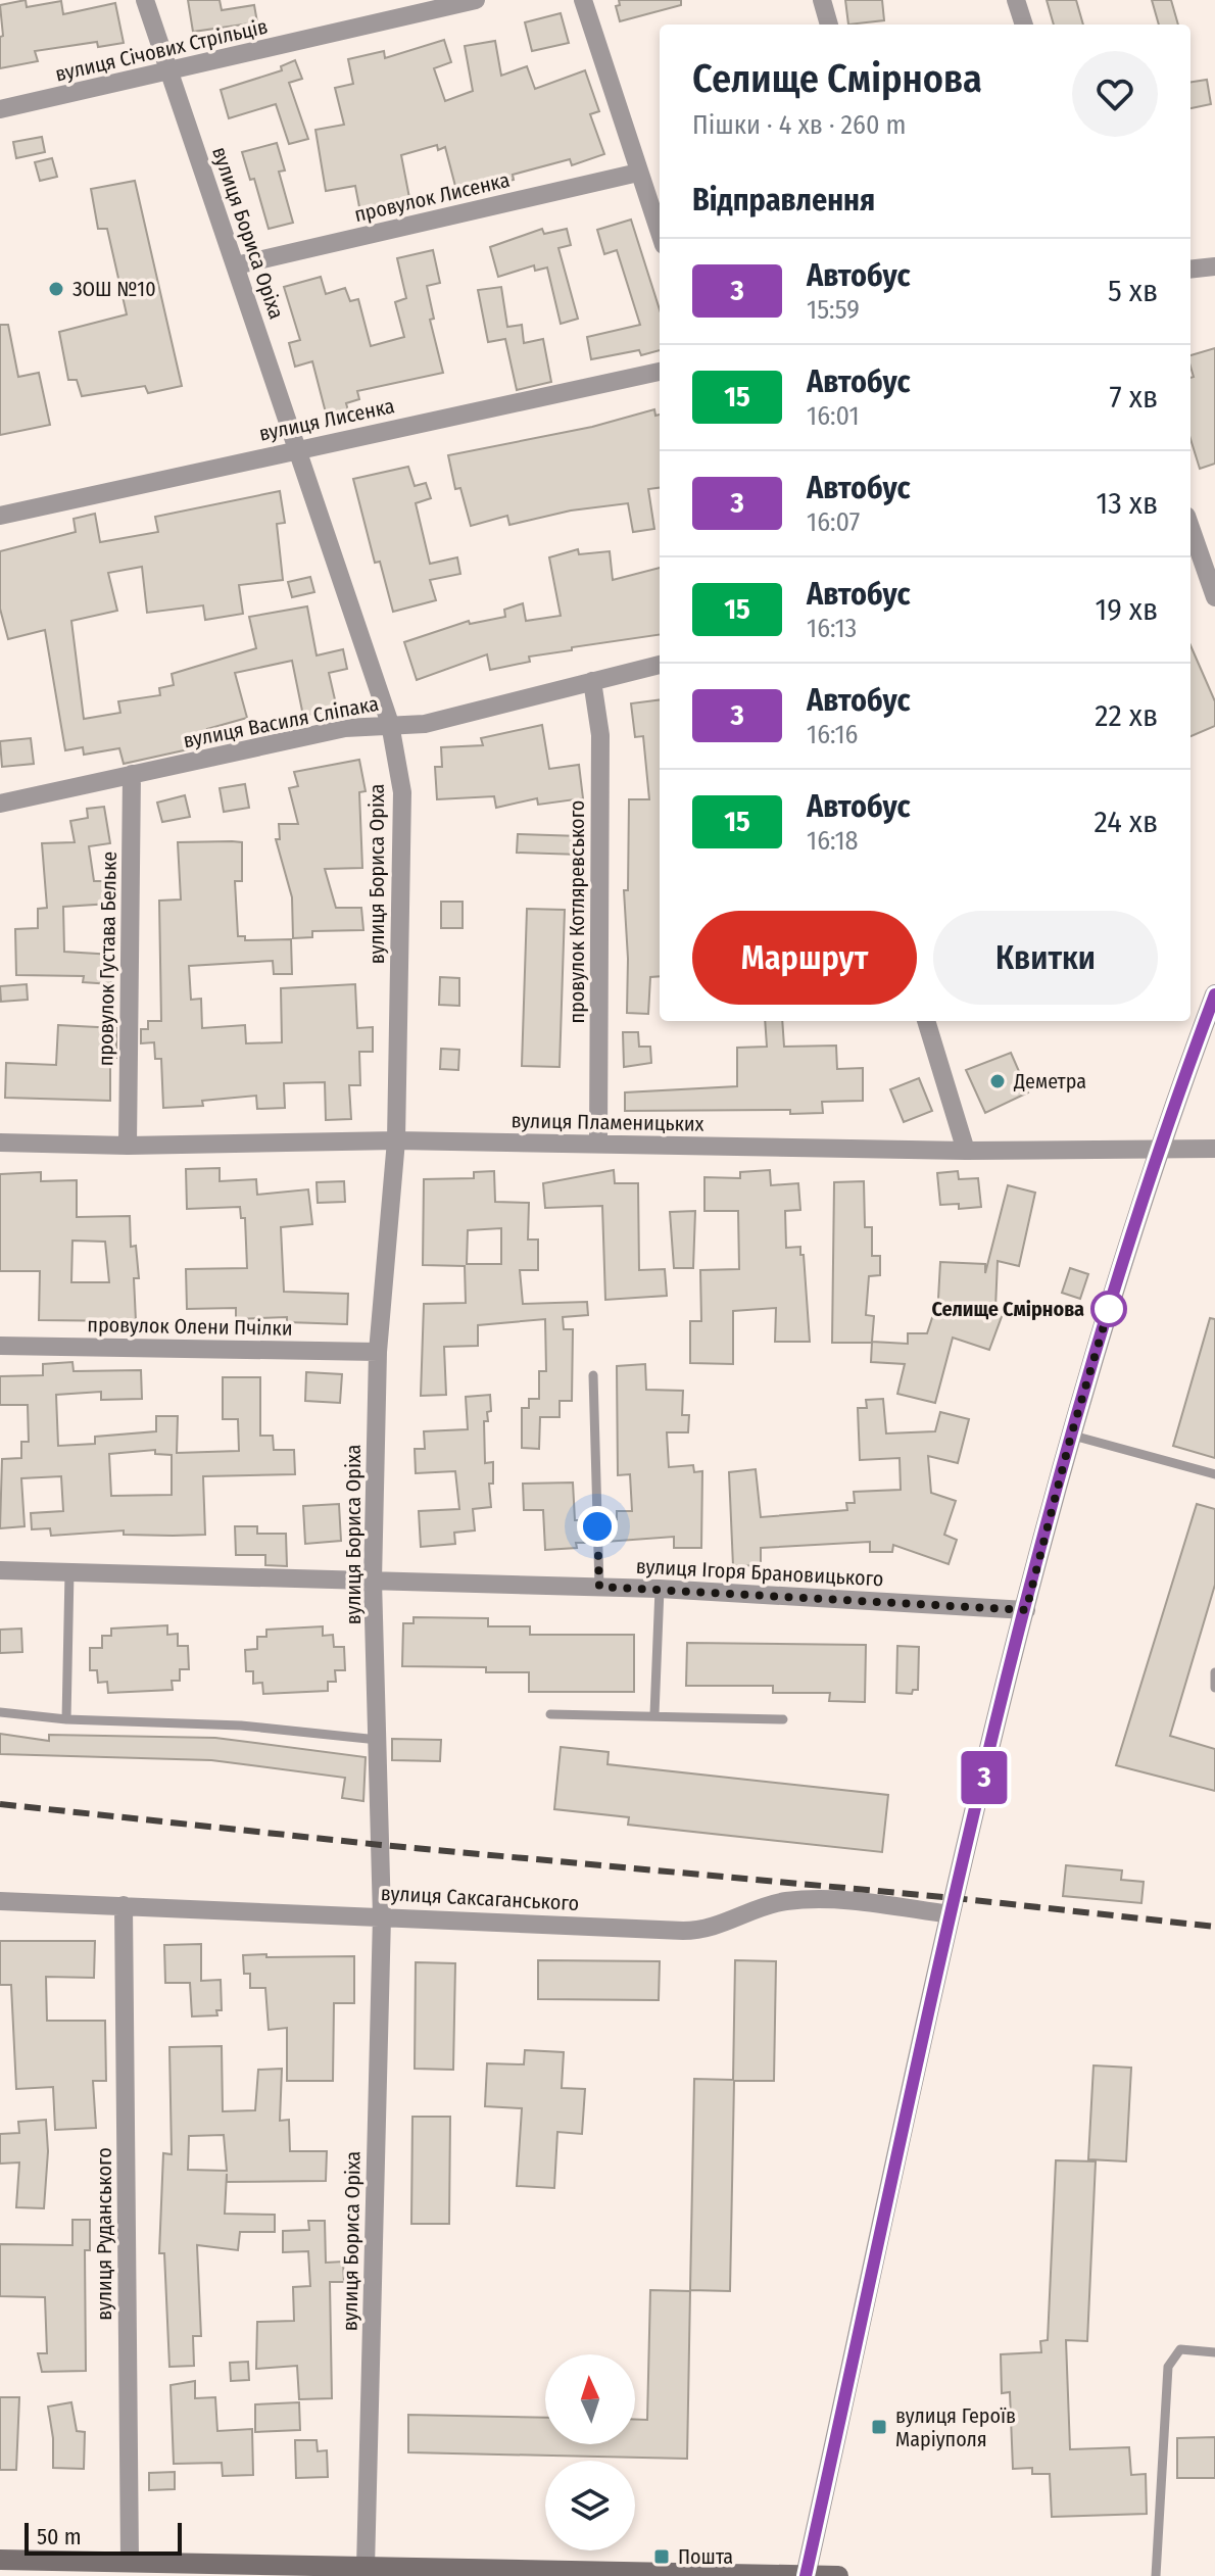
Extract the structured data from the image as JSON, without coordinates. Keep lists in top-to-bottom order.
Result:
{
  "streets": {
    "street": [
      "вулиця Січових Стрільців",
      "провулок Лисенка",
      "вулиця Бориса Оріха",
      "вулиця Лисенка",
      "вулиця Василя Сліпака",
      "провулок Котляревського",
      "провулок Густава Бельке",
      "вулиця Пламеницьких",
      "провулок Олени Пчілки",
      "вулиця Ігоря Брановицького",
      "вулиця Саксаганського",
      "вулиця Руданського"
    ]
  },
  "crossings": [
    ["вулиця Січових Стрільців", "вулиця Бориса Оріха"],
    ["провулок Лисенка", "вулиця Бориса Оріха"],
    ["вулиця Бориса Оріха", "вулиця Лисенка"],
    ["вулиця Бориса Оріха", "вулиця Василя Сліпака"],
    ["вулиця Бориса Оріха", "вулиця Пламеницьких"],
    ["вулиця Бориса Оріха", "провулок Олени Пчілки"],
    ["вулиця Бориса Оріха", "вулиця Ігоря Брановицького"],
    ["вулиця Бориса Оріха", "вулиця Саксаганського"],
    ["вулиця Василя Сліпака", "провулок Котляревського"],
    ["вулиця Василя Сліпака", "провулок Густава Бельке"],
    ["провулок Котляревського", "вулиця Пламеницьких"],
    ["провулок Густава Бельке", "вулиця Пламеницьких"],
    ["вулиця Саксаганського", "вулиця Руданського"]
  ],
  "places": {
    "other": ["ЗОШ №10", "Деметра", "Селище Смірнова"],
    "transit": ["вулиця Героїв Маріуполя", "Пошта"]
  },
  "lines": ["bus line 3"],
  "scale_bar": "50 m",
  "north": "top",
  "page": {
    "on_map": "3",
    "heading": [
      ["Селище Смірнова", "Пішки · 4 хв · 260 m"],
      "Відправлення"
    ],
    "list": [
      {
        "mark": "3",
        "name": "Автобус",
        "note": "15:59",
        "value": "5 хв"
      },
      {
        "mark": "15",
        "name": "Автобус",
        "note": "16:01",
        "value": "7 хв"
      },
      {
        "mark": "3",
        "name": "Автобус",
        "note": "16:07",
        "value": "13 хв"
      },
      {
        "mark": "15",
        "name": "Автобус",
        "note": "16:13",
        "value": "19 хв"
      },
      {
        "mark": "3",
        "name": "Автобус",
        "note": "16:16",
        "value": "22 хв"
      },
      {
        "mark": "15",
        "name": "Автобус",
        "note": "16:18",
        "value": "24 хв"
      }
    ],
    "buttons": ["Маршрут", "Квитки"],
    "scale": "50 m"
  }
}
